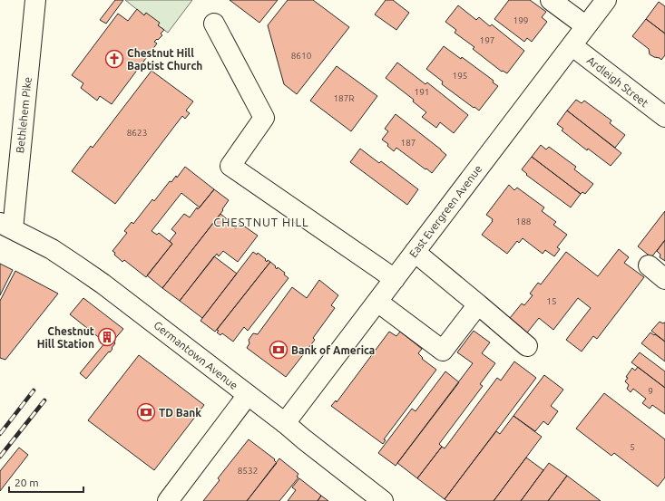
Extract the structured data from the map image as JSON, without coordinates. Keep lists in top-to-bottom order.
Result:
{
  "streets": {
    "street": [
      "Ardleigh Street",
      "Bethlehem Pike",
      "East Evergreen Avenue",
      "Germantown Avenue"
    ]
  },
  "crossings": [
    ["Ardleigh Street", "East Evergreen Avenue"],
    ["Bethlehem Pike", "Germantown Avenue"],
    ["East Evergreen Avenue", "Germantown Avenue"]
  ],
  "districts": ["CHESTNUT HILL"],
  "places": {
    "church": ["Chestnut Hill Baptist Church"],
    "building": ["Chestnut Hill Station"],
    "bank": ["Bank of America", "TD Bank"]
  },
  "house_numbers": [
    "199",
    "197",
    "8610",
    "195",
    "191",
    "187R",
    "8623",
    "187",
    "188",
    "15",
    "9",
    "5",
    "8532"
  ],
  "scale_bar": "20 m"
}
